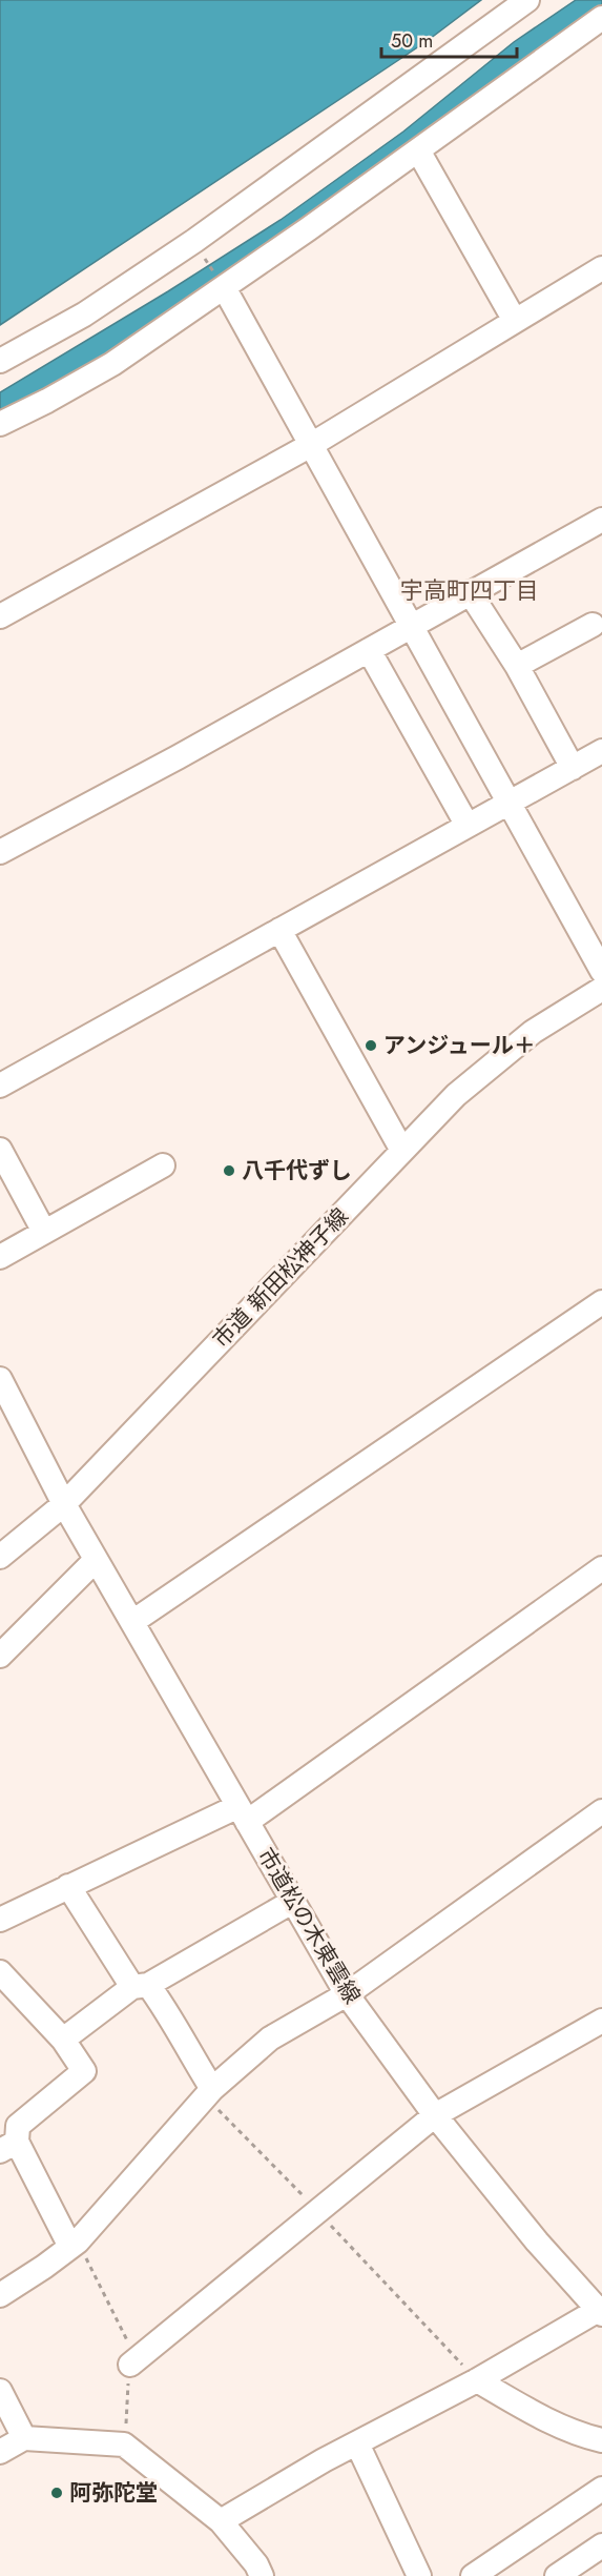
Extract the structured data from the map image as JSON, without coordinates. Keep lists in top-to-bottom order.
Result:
{
  "streets": {
    "street": ["市道 新田松神子線", "市道松の木東雲線"]
  },
  "crossings": [
    ["市道 新田松神子線", "市道松の木東雲線"]
  ],
  "districts": ["宇高町四丁目"],
  "places": ["アンジュール＋", "八千代ずし", "阿弥陀堂"],
  "scale_bar": "50 m"
}
